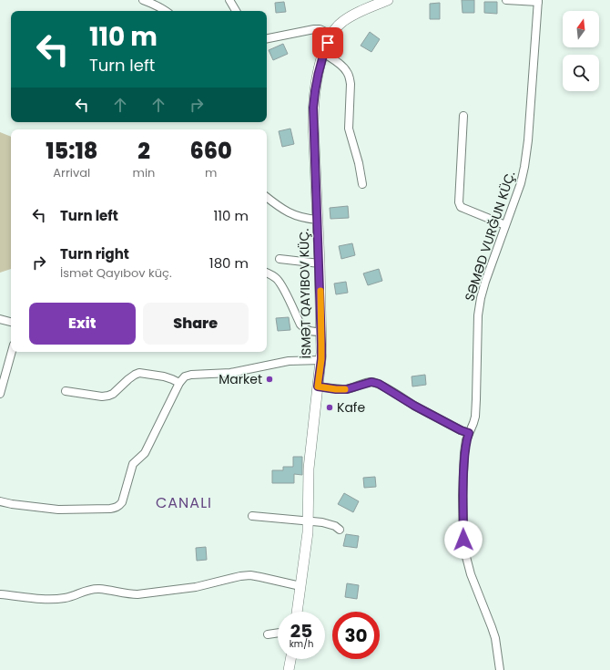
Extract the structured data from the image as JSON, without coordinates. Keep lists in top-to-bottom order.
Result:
{
  "streets": {
    "street": ["SƏMƏD VURĞUN KÜÇ."]
  },
  "districts": ["CANALI"],
  "places": ["Market", "Kafe"],
  "north": "top",
  "page": {
    "turn": ["110 m", "Turn left"],
    "eta": [
      "15:18",
      "Arrival",
      "2",
      "min",
      "660",
      "m"
    ],
    "list": [
      {
        "name": "Turn left",
        "value": "110 m"
      },
      {
        "name": "Turn right",
        "note": "İsmət Qayıbov küç.",
        "value": "180 m"
      }
    ],
    "buttons": ["Exit", "Share"],
    "speed": "25 km/h",
    "limit": "30"
  }
}
